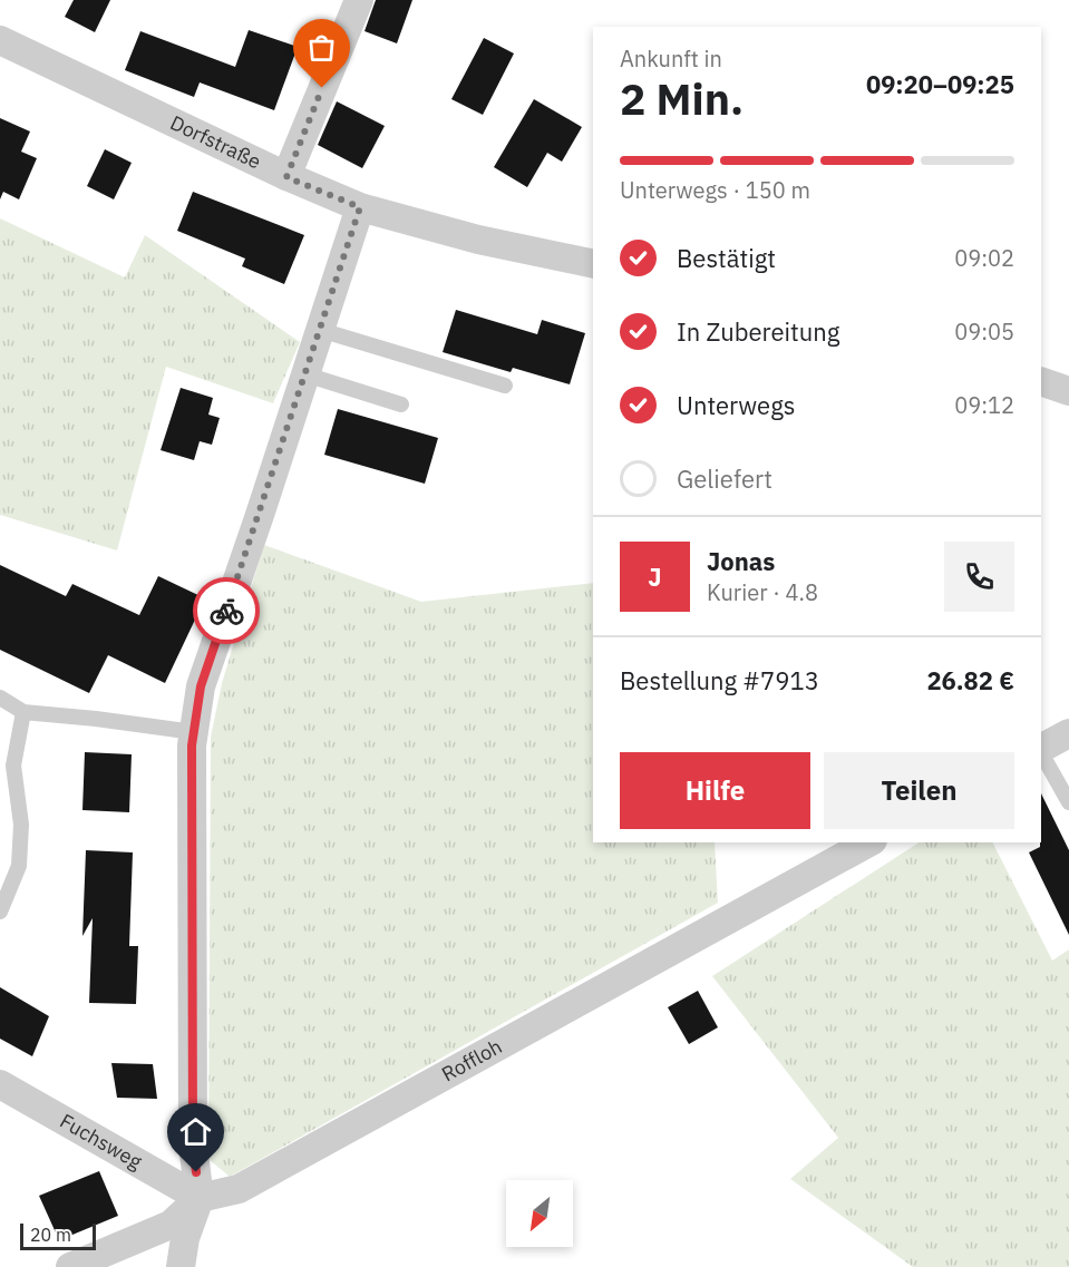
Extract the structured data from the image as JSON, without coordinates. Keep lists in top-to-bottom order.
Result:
{
  "streets": {
    "street": ["Dorfstraße", "Roffloh", "Fuchsweg"]
  },
  "crossings": [
    ["Roffloh", "Fuchsweg"]
  ],
  "scale_bar": "20 m",
  "north": "bottom left",
  "page": {
    "heading": ["2 Min.", "Ankunft in", "09:20–09:25"],
    "panel": [
      "Jonas",
      "Kurier · 4.8",
      "Bestellung #7913",
      "26.82 €"
    ],
    "bar": "Unterwegs · 150 m",
    "list": [
      ["Bestätigt", "09:02"],
      ["In Zubereitung", "09:05"],
      ["Unterwegs", "09:12"],
      "Geliefert"
    ],
    "round": "J",
    "buttons": ["Hilfe", "Teilen"],
    "scale": "20 m"
  }
}
